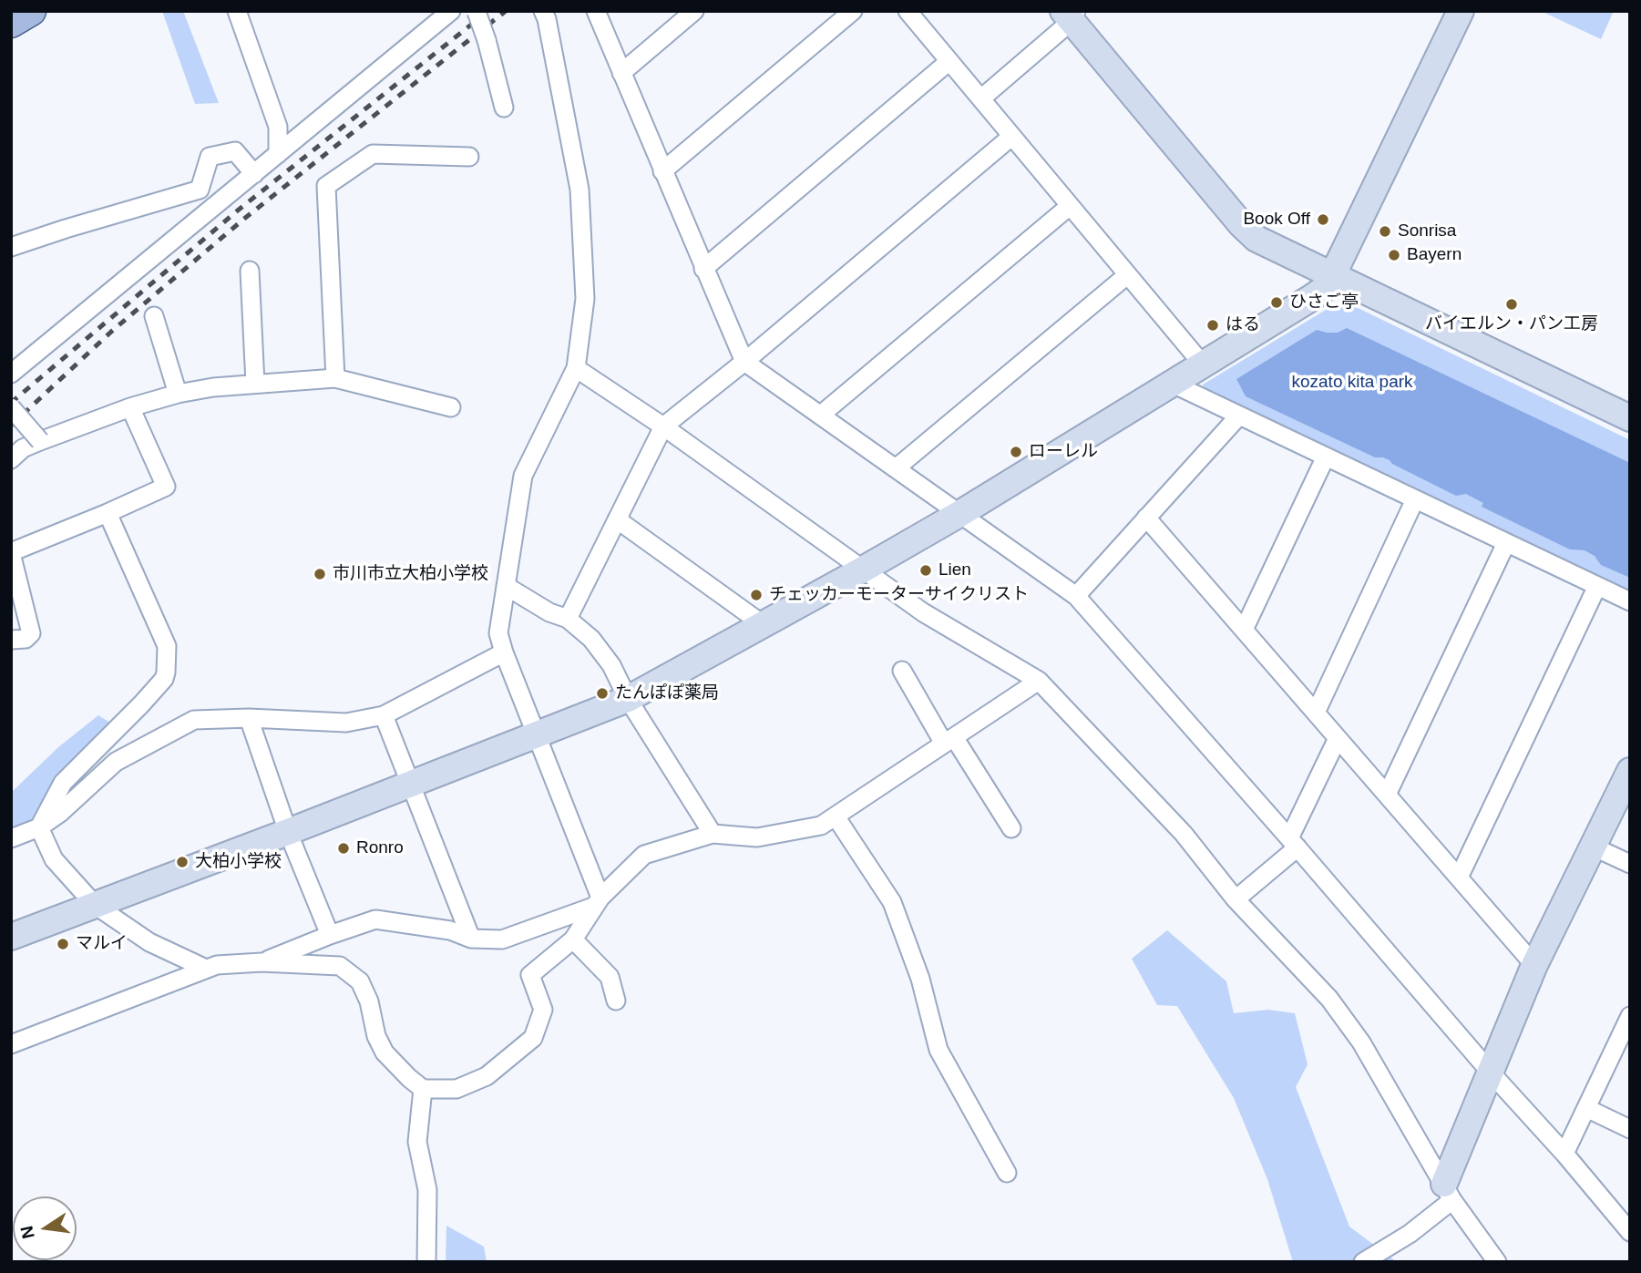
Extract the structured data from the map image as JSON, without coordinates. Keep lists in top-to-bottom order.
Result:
{
  "parks": ["kozato kita park"],
  "places": [
    "Book Off",
    "Sonrisa",
    "Bayern",
    "ひさご亭",
    "バイエルン・パン工房",
    "はる",
    "ローレル",
    "Lien",
    "市川市立大柏小学校",
    "チェッカーモーターサイクリスト",
    "たんぽぽ薬局",
    "Ronro",
    "大柏小学校",
    "マルイ"
  ],
  "north": "left"
}
